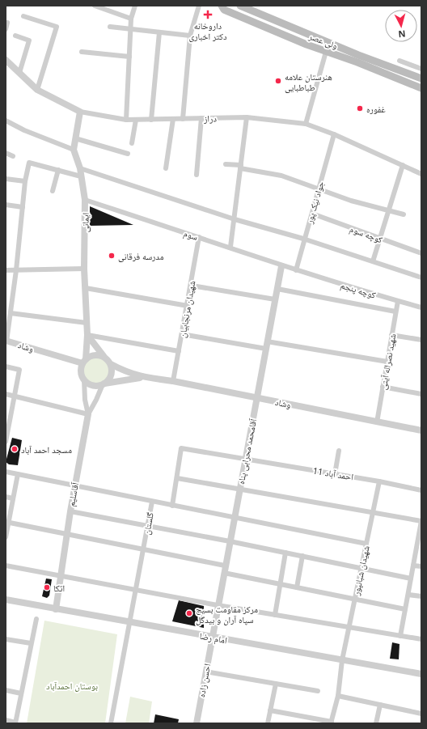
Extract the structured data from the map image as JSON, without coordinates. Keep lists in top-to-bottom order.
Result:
{
  "streets": {
    "main road": ["ولی عصر"],
    "street": [
      "دراز",
      "جواد نیک پور",
      "ایمانی",
      "کوچه سوم",
      "سوم",
      "کوچه پنجم",
      "شهیدان مرنجابیان",
      "وشاد",
      "شهید نصراله آیتی",
      "آقامحمد محرابی پناه",
      "احمد آباد 11",
      "آقاسلیم",
      "گلستان",
      "شهیدان شبانپور",
      "امام رضا",
      "احسن زاده"
    ]
  },
  "crossings": [
    ["دراز", "جواد نیک پور"],
    ["دراز", "ایمانی"],
    ["جواد نیک پور", "کوچه سوم"],
    ["جواد نیک پور", "سوم"],
    ["جواد نیک پور", "کوچه پنجم"],
    ["ایمانی", "سوم"],
    ["ایمانی", "وشاد"],
    ["ایمانی", "آقاسلیم"],
    ["سوم", "کوچه پنجم"],
    ["سوم", "شهیدان مرنجابیان"],
    ["سوم", "آقامحمد محرابی پناه"],
    ["کوچه پنجم", "شهید نصراله آیتی"],
    ["شهیدان مرنجابیان", "وشاد"],
    ["وشاد", "شهید نصراله آیتی"],
    ["وشاد", "آقامحمد محرابی پناه"],
    ["وشاد", "آقاسلیم"],
    ["آقامحمد محرابی پناه", "احمد آباد 11"],
    ["آقامحمد محرابی پناه", "امام رضا"],
    ["آقامحمد محرابی پناه", "احسن زاده"],
    ["احمد آباد 11", "شهیدان شبانپور"],
    ["آقاسلیم", "گلستان"],
    ["آقاسلیم", "امام رضا"],
    ["گلستان", "امام رضا"],
    ["شهیدان شبانپور", "امام رضا"],
    ["امام رضا", "احسن زاده"]
  ],
  "parks": ["بوستان احمدآباد"],
  "places": {
    "health": ["داروخانه دکتر اخباری"],
    "other": [
      "هنرستان علامه طباطبایی",
      "غفوره",
      "مدرسه فرقانی",
      "مسجد احمد آباد",
      "اتکا",
      "مرکز مقاومت بسیج سپاه آران و بیدگل"
    ]
  },
  "north": "bottom"
}
